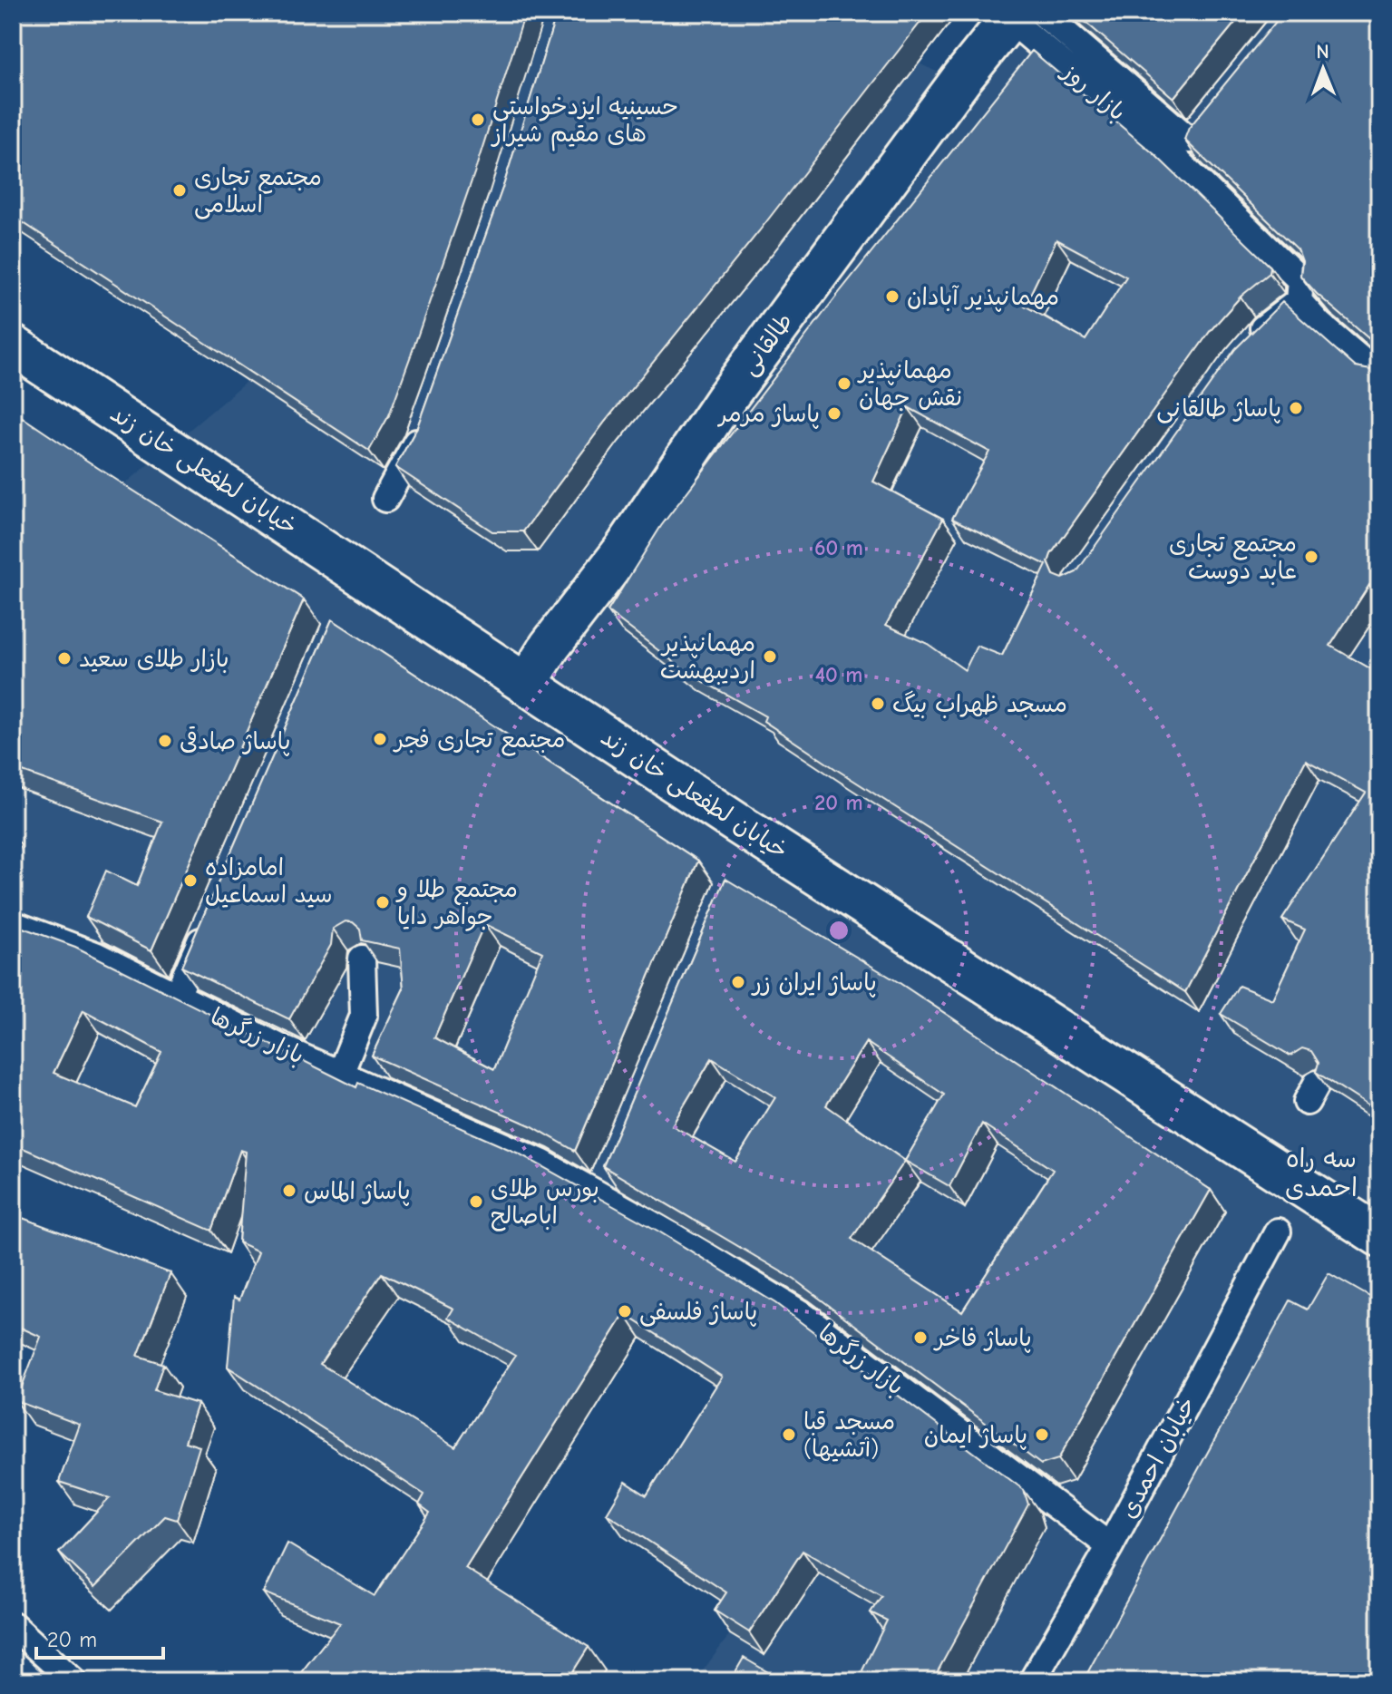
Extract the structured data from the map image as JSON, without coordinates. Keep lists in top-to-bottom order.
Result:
{
  "streets": {
    "street": [
      "بازار روز",
      "طالقانی",
      "خیابان لطفعلی خان زند",
      "بازار زرگرها",
      "خیابان احمدی"
    ]
  },
  "crossings": [
    ["بازار روز", "طالقانی"],
    ["طالقانی", "خیابان لطفعلی خان زند"],
    ["بازار زرگرها", "خیابان احمدی"]
  ],
  "districts": ["سه راه احمدی"],
  "places": [
    "حسینیه ایزدخواستی های مقیم شیراز",
    "مجتمع تجاری اسلامی",
    "مهمانپذیر آبادان",
    "مهمانپذیر نقش جهان",
    "پاساژ طالقانی",
    "پاساژ مرمر",
    "مجتمع تجاری عابد دوست",
    "مهمانپذیر اردیبهشت",
    "بازار طلای سعید",
    "مسجد ظهراب بیگ",
    "مجتمع تجاری فجر",
    "پاساژ صادقی",
    "امامزاده سید اسماعیل",
    "مجتمع طلا و جواهر دایا",
    "پاساژ ایران زر",
    "پاساژ الماس",
    "بورس طلای اباصالح",
    "پاساژ فلسفی",
    "پاساژ فاخر",
    "مسجد قبا (آتشیها)",
    "پاساژ ایمان"
  ],
  "scale_bar": "20 m",
  "north": "top",
  "rings": ["60 m", "40 m", "20 m"]
}
